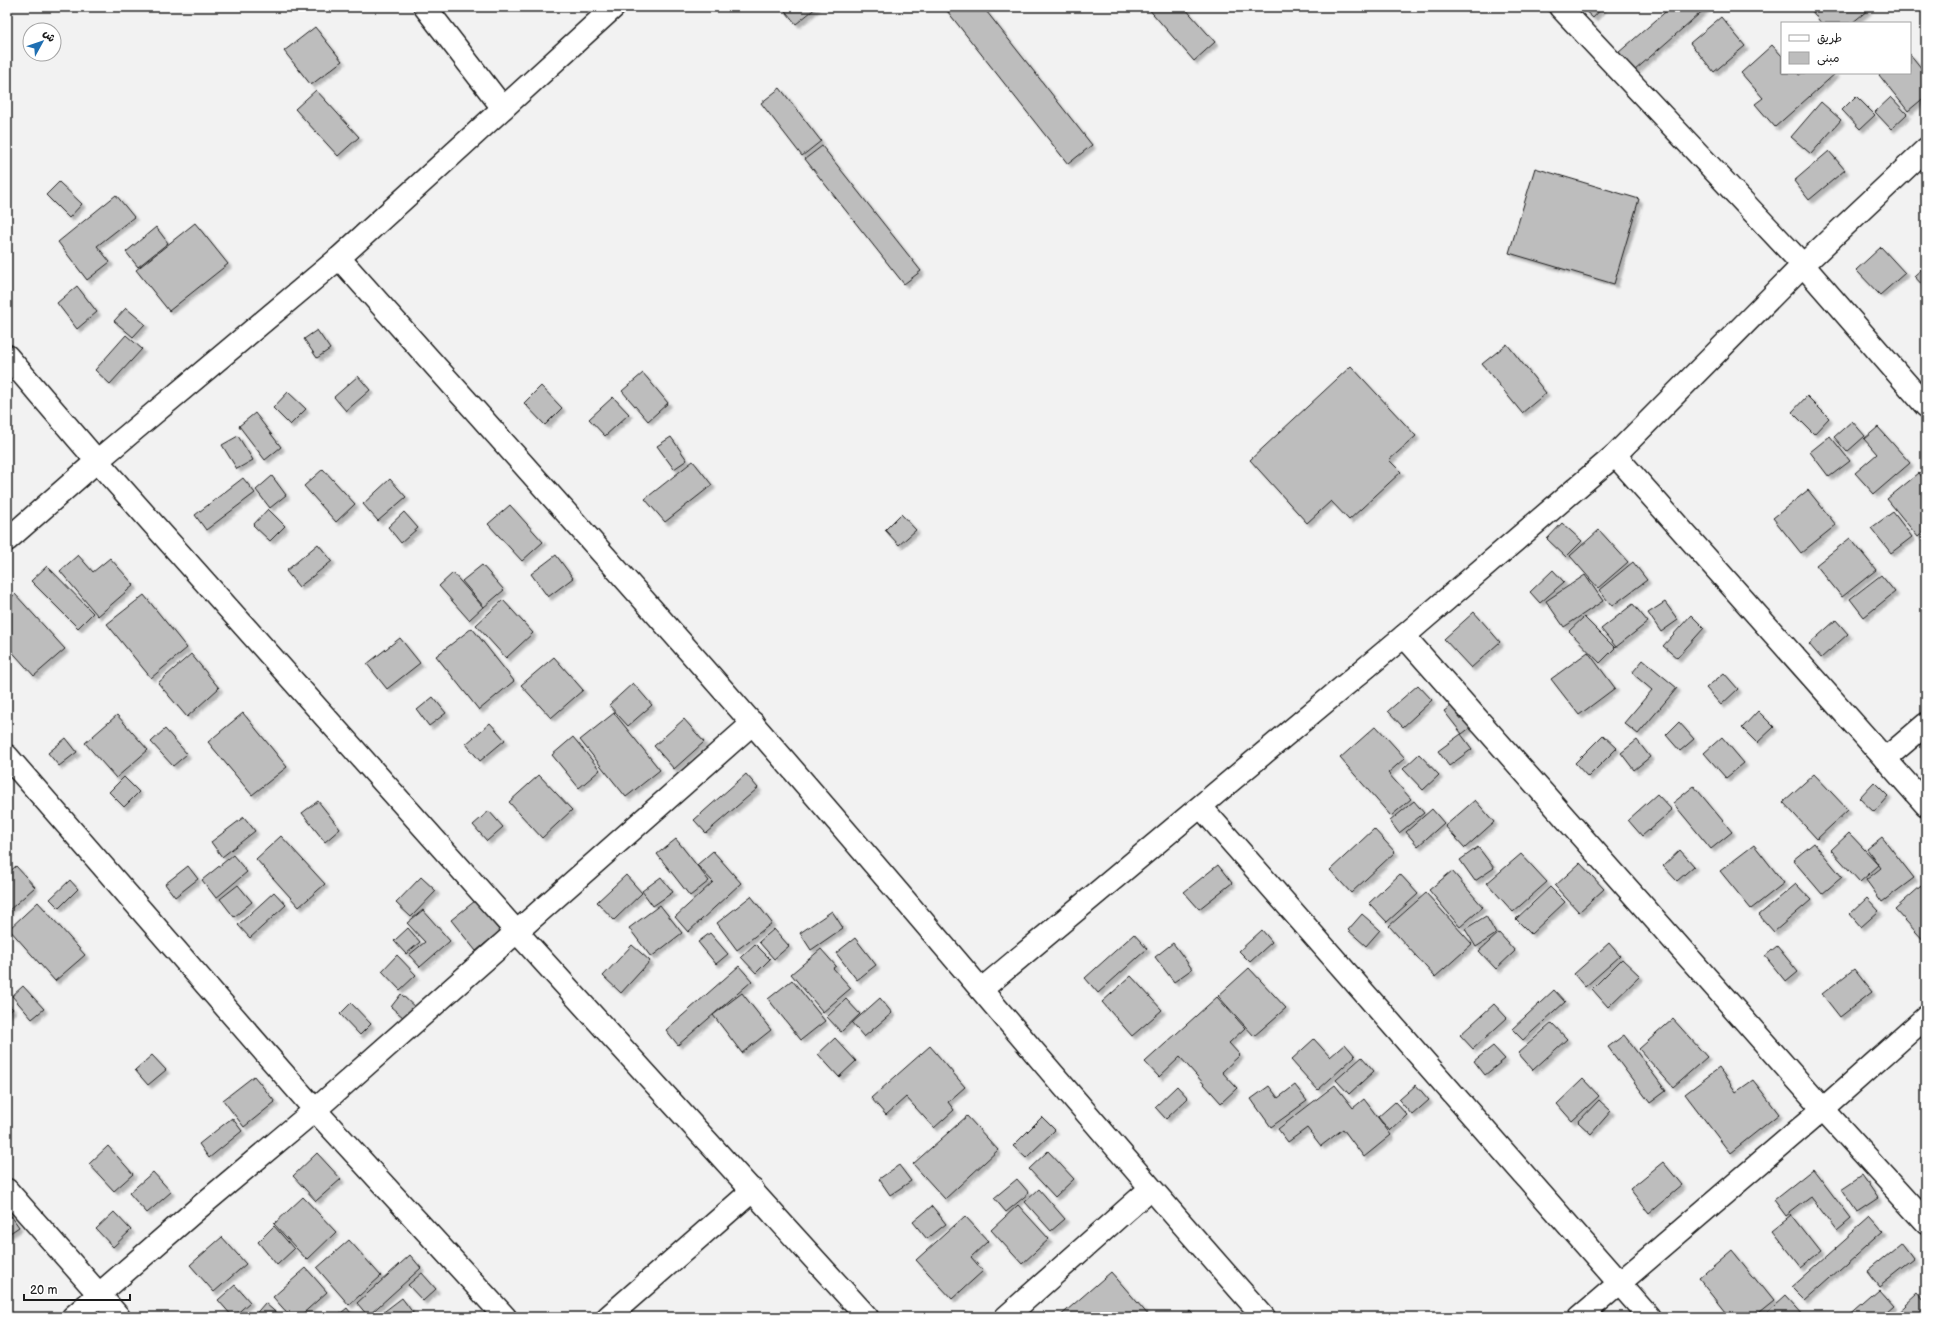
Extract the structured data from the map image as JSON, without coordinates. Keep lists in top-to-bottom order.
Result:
{
  "legend": ["طريق", "مبنى"],
  "scale_bar": "20 m",
  "north": "top right"
}
